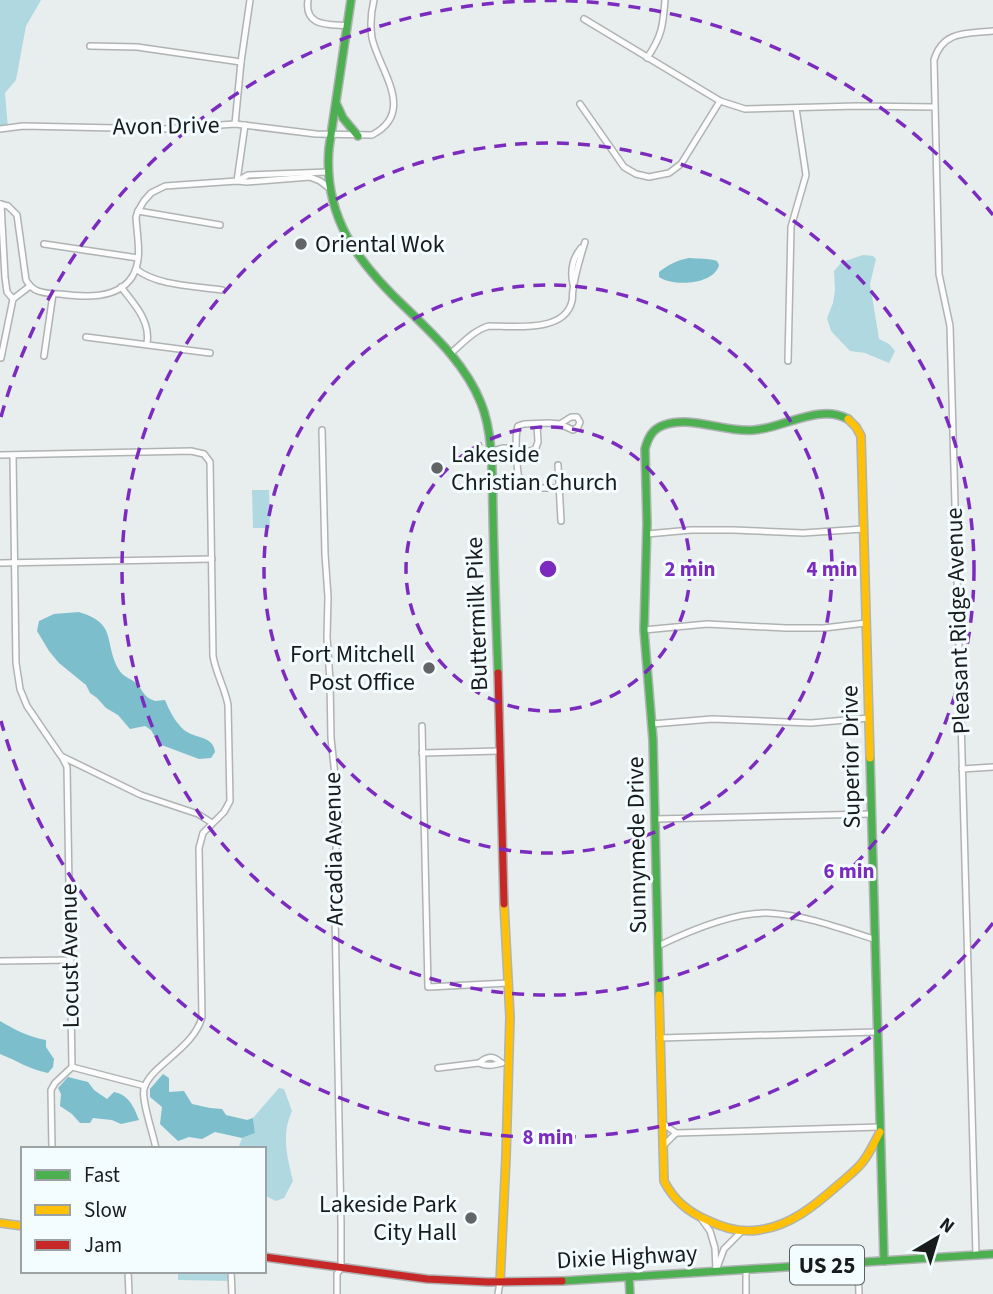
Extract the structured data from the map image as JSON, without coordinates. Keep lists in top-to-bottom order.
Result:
{
  "streets": {
    "main road": [
      "Buttermilk Pike",
      "Superior Drive",
      "Sunnymede Drive",
      "Dixie Highway",
      "US 25"
    ],
    "street": [
      "Avon Drive",
      "Pleasant Ridge Avenue",
      "Arcadia Avenue",
      "Locust Avenue"
    ]
  },
  "crossings": [
    ["Avon Drive", "Buttermilk Pike"],
    ["Buttermilk Pike", "Dixie Highway"],
    ["Pleasant Ridge Avenue", "Dixie Highway"],
    ["Superior Drive", "Sunnymede Drive"],
    ["Superior Drive", "Dixie Highway"],
    ["Arcadia Avenue", "Dixie Highway"]
  ],
  "places": [
    "Oriental Wok",
    "Lakeside Christian Church",
    "Fort Mitchell Post Office",
    "Lakeside Park City Hall"
  ],
  "legend": ["Fast", "Slow", "Jam"],
  "north": "top right",
  "rings": [
    "2 min",
    "4 min",
    "6 min",
    "8 min"
  ]
}
